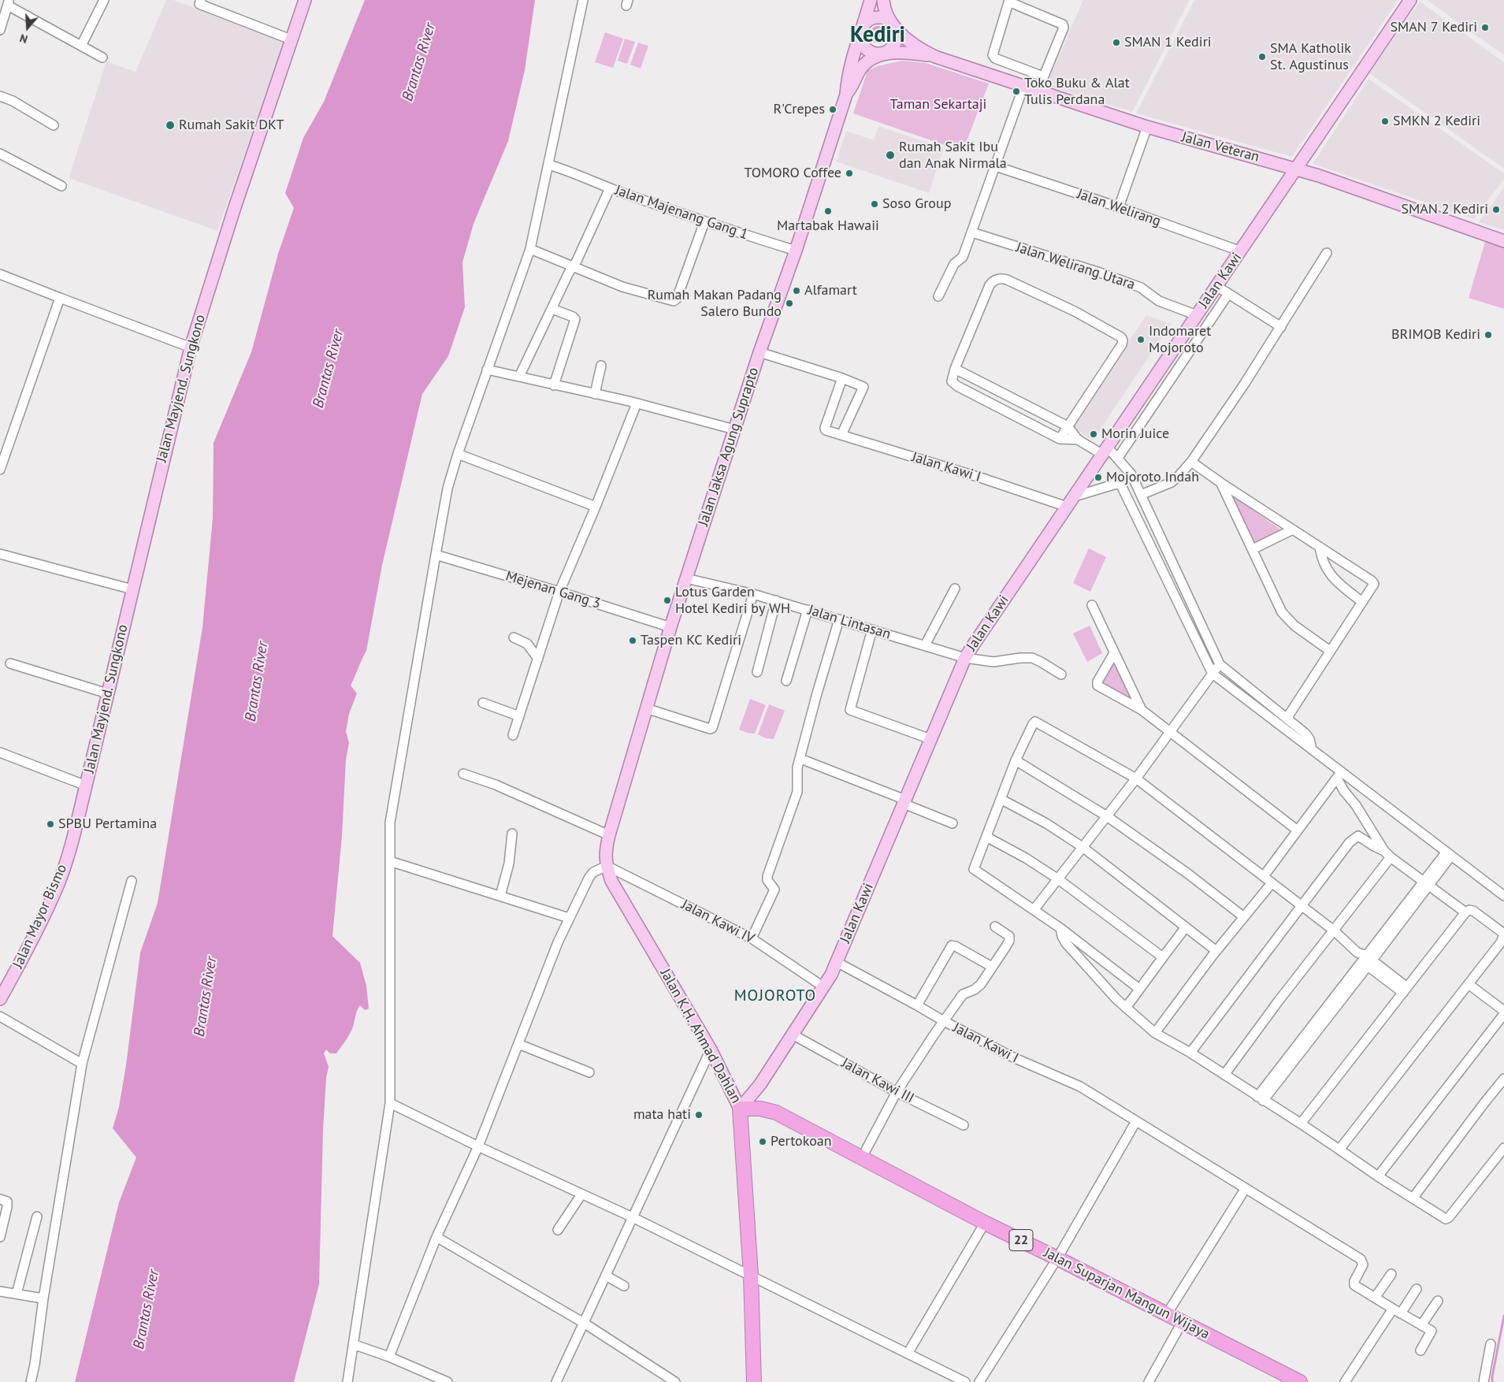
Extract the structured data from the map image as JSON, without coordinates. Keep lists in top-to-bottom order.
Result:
{
  "streets": {
    "highway": ["Jalan K.H. Ahmad Dahlan", "22", "Jalan Suparjan Mangun Wijaya"],
    "main road": [
      "Jalan Veteran",
      "Jalan Kawi",
      "Jalan Mayjend. Sungkono",
      "Jalan Jaksa Agung Suprapto",
      "Jalan Mayor Bismo"
    ],
    "street": [
      "Jalan Welirang",
      "Jalan Majenang Gang 1",
      "Jalan Welirang Utara",
      "Jalan Kawi I",
      "Mejenan Gang 3",
      "Jalan Lintasan",
      "Jalan Kawi IV",
      "Jalan Kawi III"
    ]
  },
  "crossings": [
    ["Jalan Veteran", "Jalan Kawi"],
    ["Jalan Welirang", "Jalan Kawi"],
    ["Jalan Majenang Gang 1", "Jalan Jaksa Agung Suprapto"],
    ["Jalan Welirang Utara", "Jalan Kawi"],
    ["Jalan Kawi", "Jalan Kawi I"],
    ["Jalan Kawi", "Jalan Lintasan"],
    ["Jalan Kawi", "Jalan Kawi IV"],
    ["Jalan Kawi", "Jalan K.H. Ahmad Dahlan"],
    ["Jalan Kawi", "Jalan Kawi III"],
    ["Jalan Kawi", "Jalan Suparjan Mangun Wijaya"],
    ["Jalan Mayjend. Sungkono", "Jalan Mayor Bismo"],
    ["Jalan Jaksa Agung Suprapto", "Mejenan Gang 3"],
    ["Jalan Jaksa Agung Suprapto", "Jalan Lintasan"],
    ["Jalan Jaksa Agung Suprapto", "Jalan K.H. Ahmad Dahlan"],
    ["Jalan Kawi IV", "Jalan K.H. Ahmad Dahlan"],
    ["Jalan K.H. Ahmad Dahlan", "Jalan Suparjan Mangun Wijaya"]
  ],
  "districts": ["Kediri", "MOJOROTO"],
  "water": ["Brantas River"],
  "parks": ["Taman Sekartaji"],
  "places": [
    "SMAN 7 Kediri",
    "SMAN 1 Kediri",
    "SMA Katholik St. Agustinus",
    "Toko Buku & Alat Tulis Perdana",
    "R'Crepes",
    "SMKN 2 Kediri",
    "Rumah Sakit DKT",
    "Rumah Sakit Ibu dan Anak Nirmala",
    "TOMORO Coffee",
    "Soso Group",
    "SMAN 2 Kediri",
    "Martabak Hawaii",
    "Alfamart",
    "Rumah Makan Padang Salero Bundo",
    "BRIMOB Kediri",
    "Indomaret Mojoroto",
    "Morin Juice",
    "Mojoroto Indah",
    "Lotus Garden Hotel Kediri by WH",
    "Taspen KC Kediri",
    "SPBU Pertamina",
    "mata hati",
    "Pertokoan"
  ],
  "north": "bottom"
}
